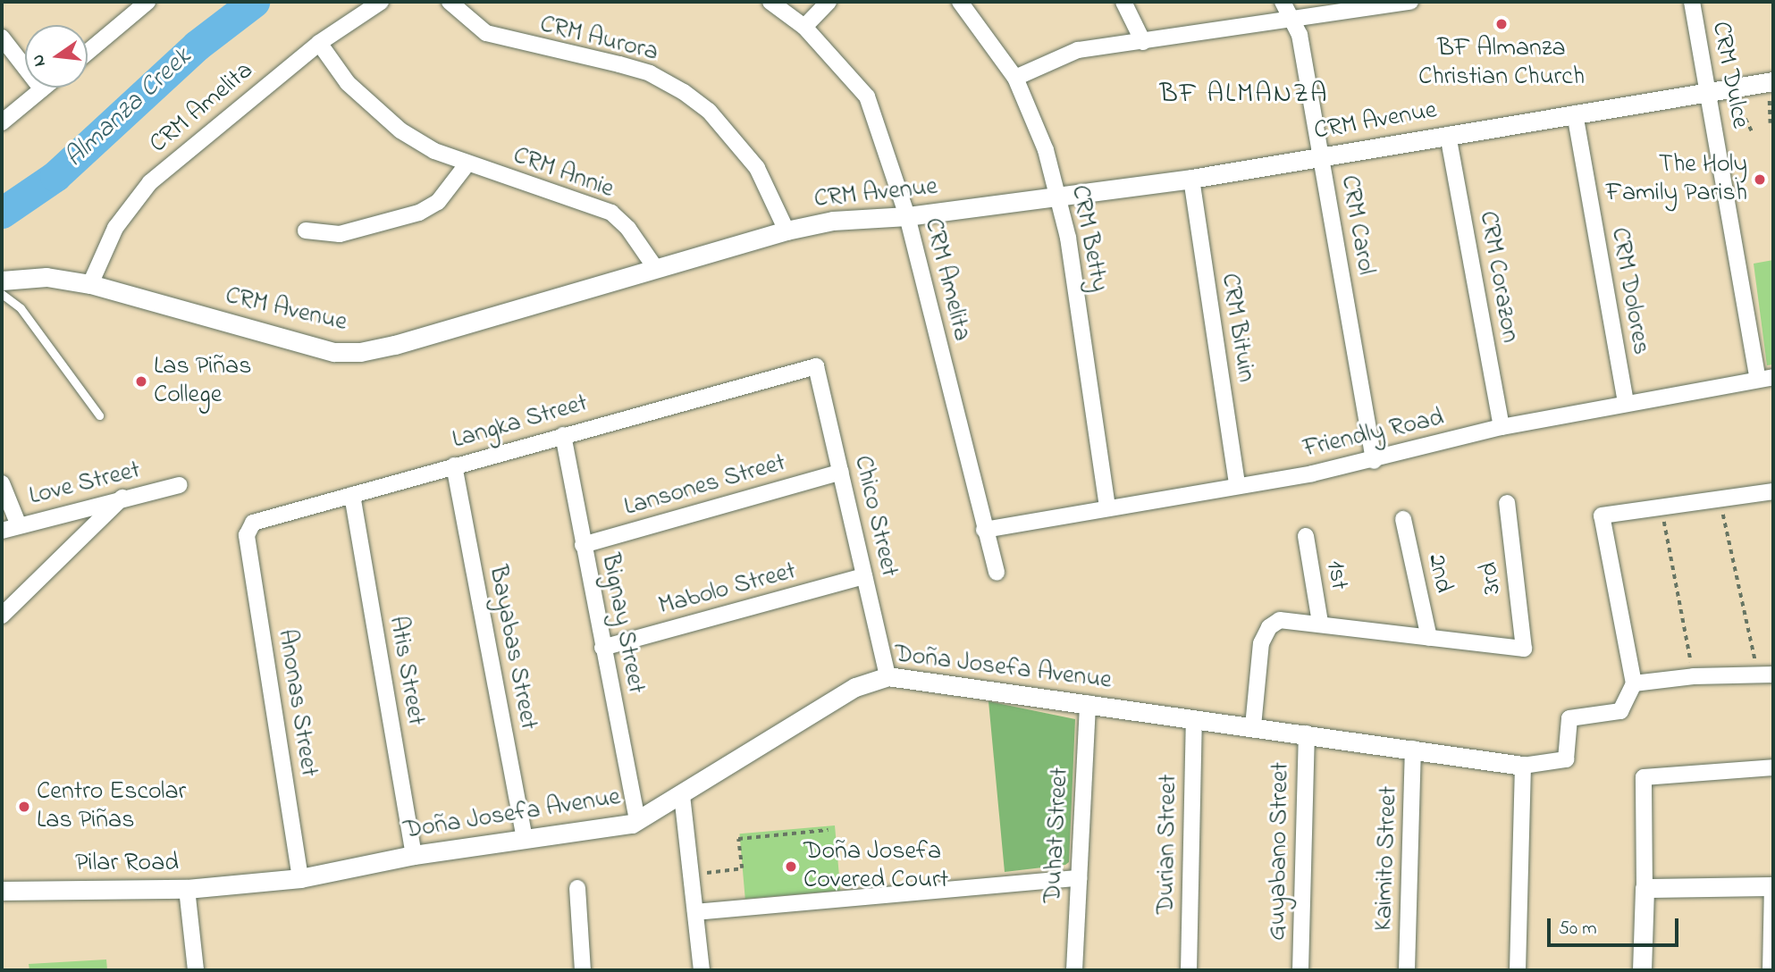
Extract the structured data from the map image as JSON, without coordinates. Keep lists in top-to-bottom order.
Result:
{
  "streets": {
    "street": [
      "CRM Aurora",
      "CRM Dulce",
      "CRM Amelita",
      "CRM Avenue",
      "CRM Annie",
      "CRM Carol",
      "CRM Betty",
      "CRM Corazon",
      "CRM Dolores",
      "CRM Bituin",
      "Langka Street",
      "Friendly Road",
      "Love Street",
      "Lansones Street",
      "Chico Street",
      "2nd",
      "1st",
      "3rd",
      "Mabolo Street",
      "Bignay Street",
      "Bayabas Street",
      "Doña Josefa Avenue",
      "Atis Street",
      "Anonas Street",
      "Duhat Street",
      "Durian Street",
      "Guyabano Street",
      "Kaimito Street",
      "Pilar Road"
    ]
  },
  "crossings": [
    ["CRM Aurora", "CRM Avenue"],
    ["CRM Dulce", "CRM Avenue"],
    ["CRM Dulce", "Friendly Road"],
    ["CRM Amelita", "CRM Avenue"],
    ["CRM Amelita", "CRM Annie"],
    ["CRM Amelita", "Friendly Road"],
    ["CRM Avenue", "CRM Annie"],
    ["CRM Avenue", "CRM Carol"],
    ["CRM Avenue", "CRM Betty"],
    ["CRM Avenue", "CRM Corazon"],
    ["CRM Avenue", "CRM Dolores"],
    ["CRM Avenue", "CRM Bituin"],
    ["CRM Carol", "Friendly Road"],
    ["CRM Betty", "Friendly Road"],
    ["CRM Corazon", "Friendly Road"],
    ["CRM Dolores", "Friendly Road"],
    ["CRM Bituin", "Friendly Road"],
    ["Langka Street", "Chico Street"],
    ["Langka Street", "Bignay Street"],
    ["Langka Street", "Bayabas Street"],
    ["Langka Street", "Atis Street"],
    ["Langka Street", "Anonas Street"],
    ["Lansones Street", "Chico Street"],
    ["Lansones Street", "Bignay Street"],
    ["Chico Street", "Mabolo Street"],
    ["Chico Street", "Doña Josefa Avenue"],
    ["2nd", "3rd"],
    ["Mabolo Street", "Bignay Street"],
    ["Bignay Street", "Doña Josefa Avenue"],
    ["Bayabas Street", "Doña Josefa Avenue"],
    ["Doña Josefa Avenue", "Atis Street"],
    ["Doña Josefa Avenue", "Anonas Street"],
    ["Doña Josefa Avenue", "Duhat Street"],
    ["Doña Josefa Avenue", "Durian Street"],
    ["Doña Josefa Avenue", "Guyabano Street"],
    ["Doña Josefa Avenue", "Kaimito Street"],
    ["Doña Josefa Avenue", "Pilar Road"]
  ],
  "districts": ["BF ALMANZA"],
  "water": ["Almanza Creek"],
  "places": [
    "BF Almanza Christian Church",
    "The Holy Family Parish",
    "Las Piñas College",
    "Centro Escolar Las Piñas",
    "Doña Josefa Covered Court"
  ],
  "scale_bar": "50 m",
  "north": "left"
}
